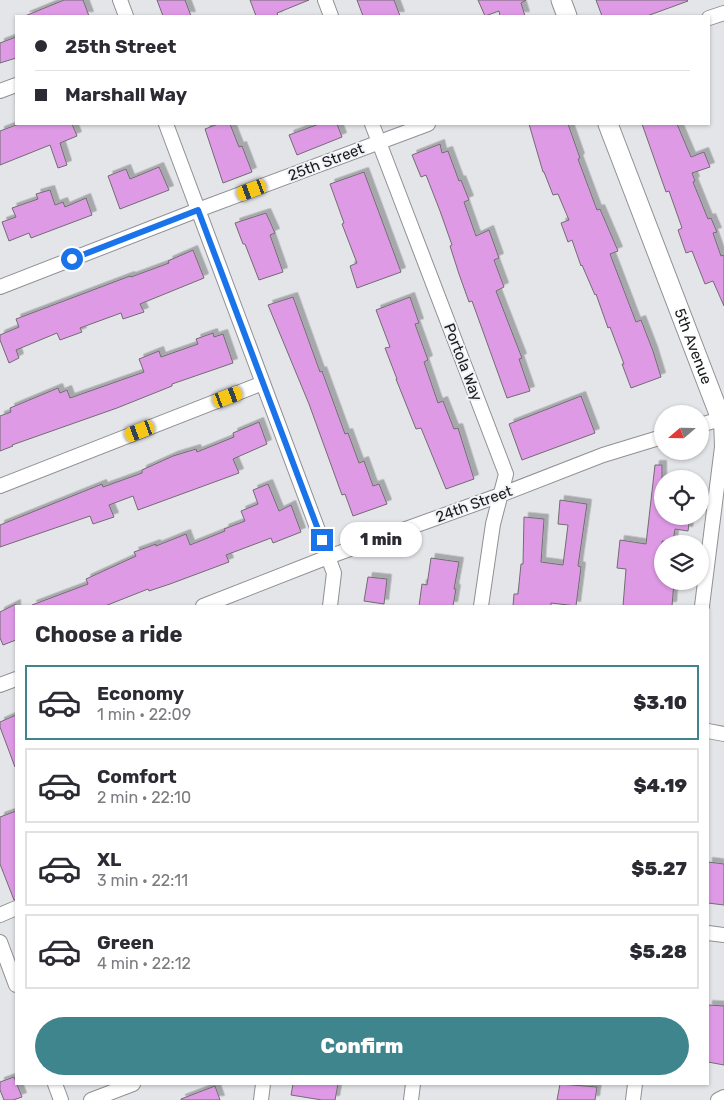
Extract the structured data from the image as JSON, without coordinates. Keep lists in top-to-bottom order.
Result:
{
  "streets": {
    "street": [
      "25th Street",
      "5th Avenue",
      "Portola Way",
      "24th Street"
    ]
  },
  "crossings": [
    ["25th Street", "Portola Way"],
    ["Portola Way", "24th Street"]
  ],
  "north": "left",
  "page": {
    "banner": ["25th Street", "Marshall Way"],
    "bubble": "1 min",
    "heading": "Choose a ride",
    "list": [
      {
        "name": "Economy",
        "note": "1 min · 22:09",
        "value": "$3.10"
      },
      {
        "name": "Comfort",
        "note": "2 min · 22:10",
        "value": "$4.19"
      },
      {
        "name": "XL",
        "note": "3 min · 22:11",
        "value": "$5.27"
      },
      {
        "name": "Green",
        "note": "4 min · 22:12",
        "value": "$5.28"
      }
    ],
    "buttons": "Confirm"
  }
}
